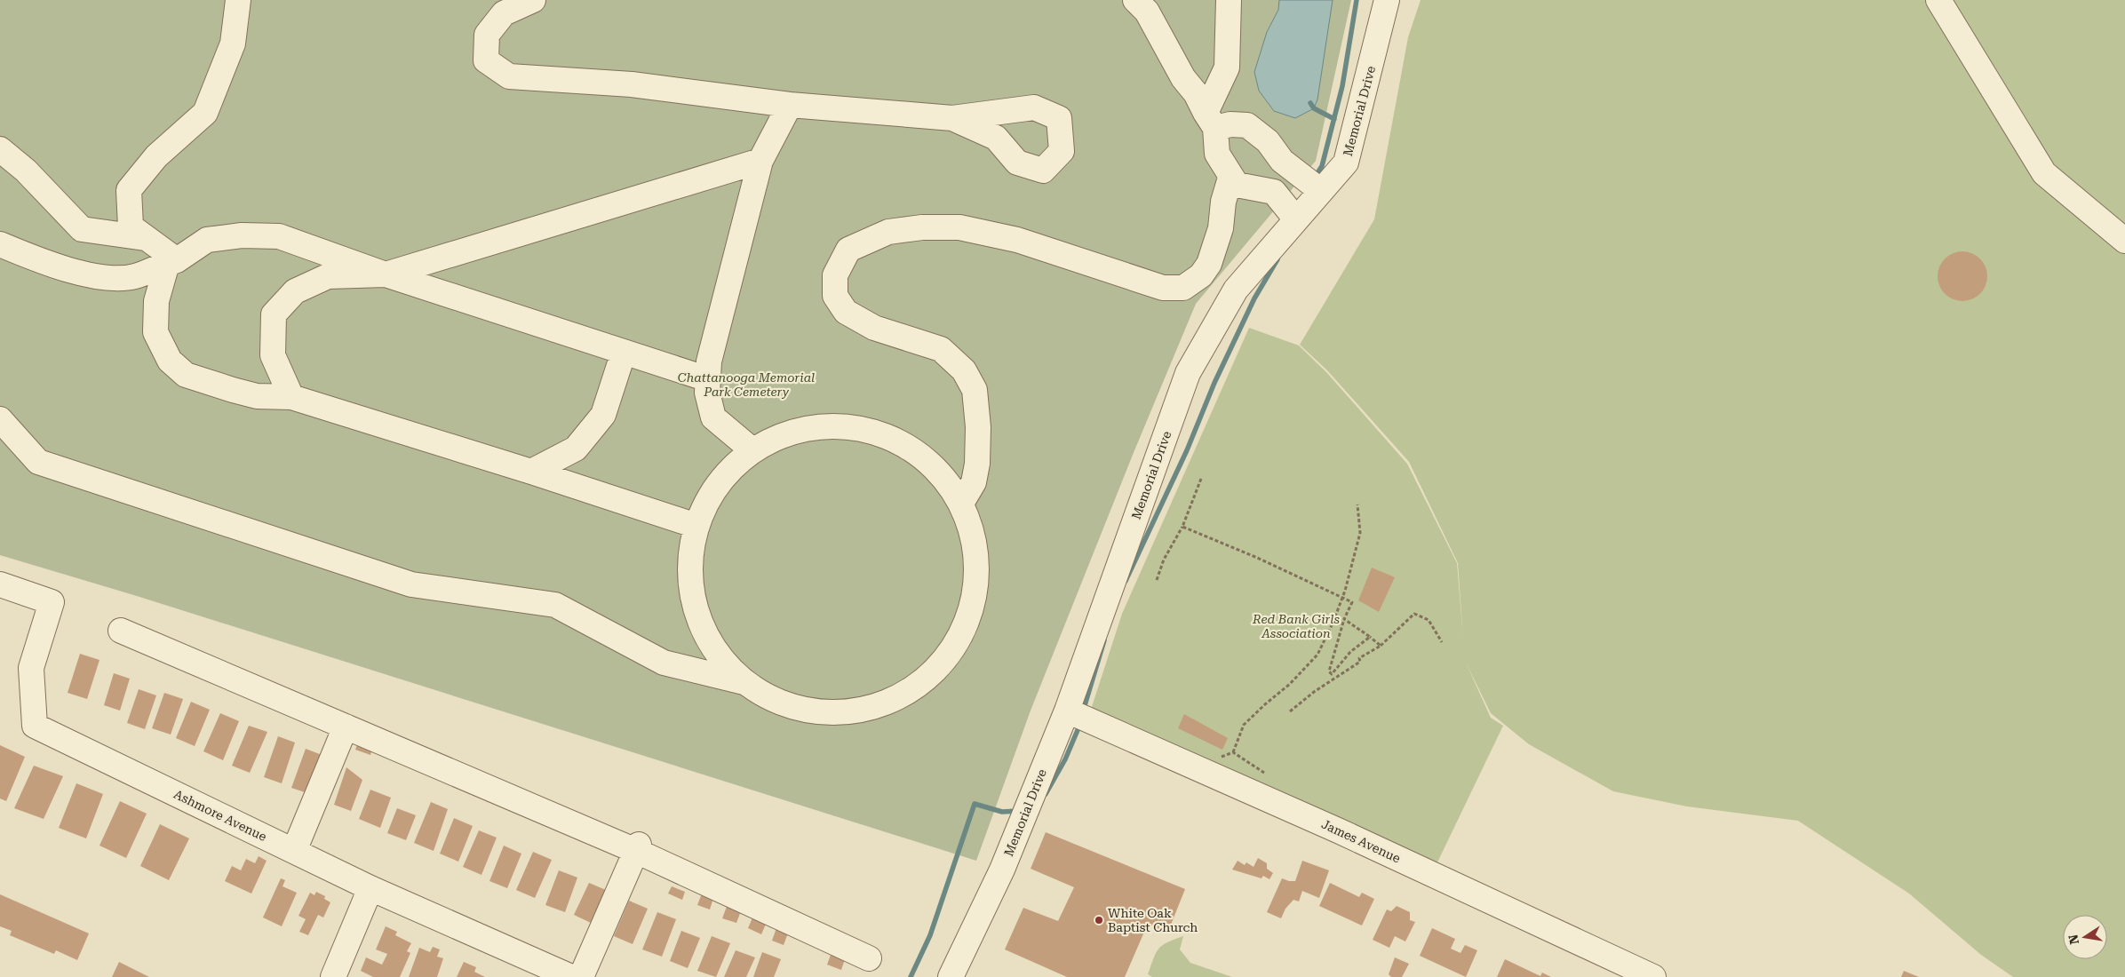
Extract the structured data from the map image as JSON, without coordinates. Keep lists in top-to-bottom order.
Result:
{
  "streets": {
    "street": ["Memorial Drive", "Ashmore Avenue", "James Avenue"]
  },
  "crossings": [
    ["Memorial Drive", "James Avenue"]
  ],
  "parks": ["Chattanooga Memorial Park Cemetery", "Red Bank Girls Association"],
  "places": ["White Oak Baptist Church"],
  "north": "left"
}
